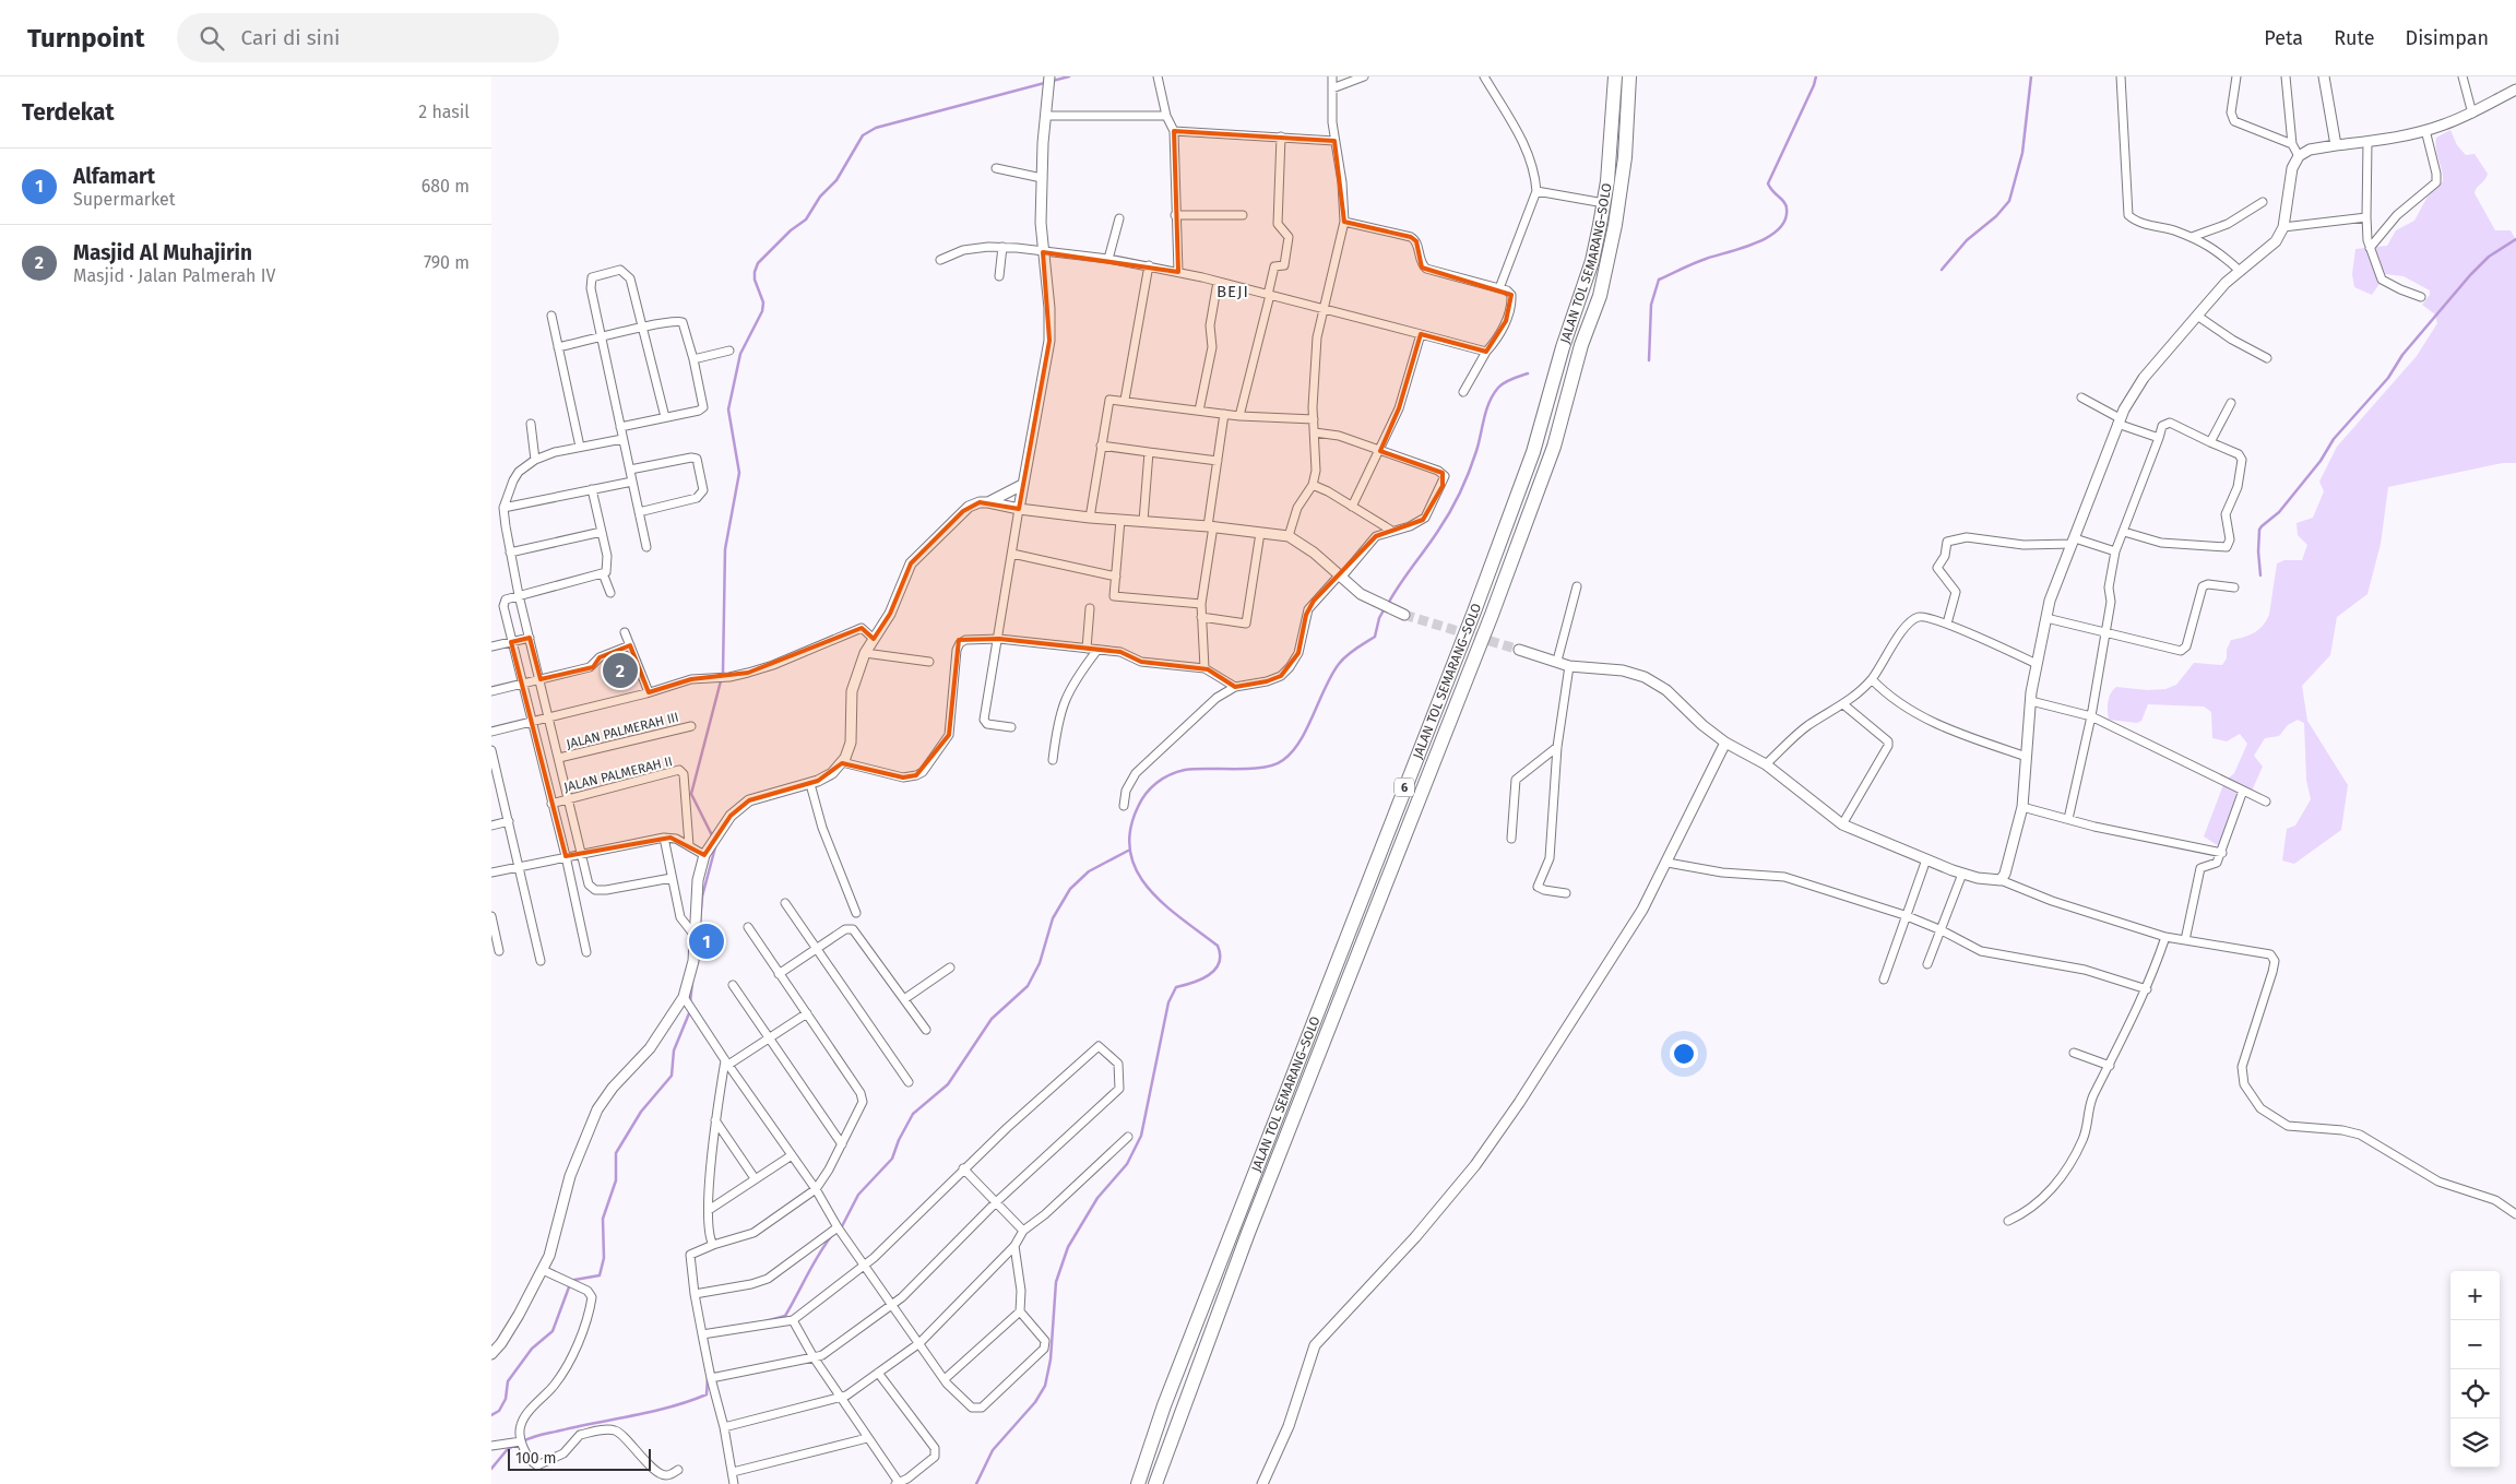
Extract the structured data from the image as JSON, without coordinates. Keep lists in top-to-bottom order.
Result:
{
  "streets": {
    "highway": ["JALAN TOL SEMARANG–SOLO", "6"],
    "street": ["JALAN PALMERAH III", "JALAN PALMERAH II"]
  },
  "districts": ["BEJI"],
  "scale_bar": "100 m",
  "page": {
    "header": "Turnpoint",
    "search": "Cari di sini",
    "nav": ["Peta", "Rute", "Disimpan"],
    "heading": ["Terdekat", "2 hasil"],
    "list": [
      {
        "mark": "1",
        "name": "Alfamart",
        "note": "Supermarket",
        "value": "680 m"
      },
      {
        "mark": "2",
        "name": "Masjid Al Muhajirin",
        "note": "Masjid · Jalan Palmerah IV",
        "value": "790 m"
      }
    ],
    "pins": ["2", "1"],
    "map_buttons": ["+", "−"],
    "scale": "100 m"
  }
}
